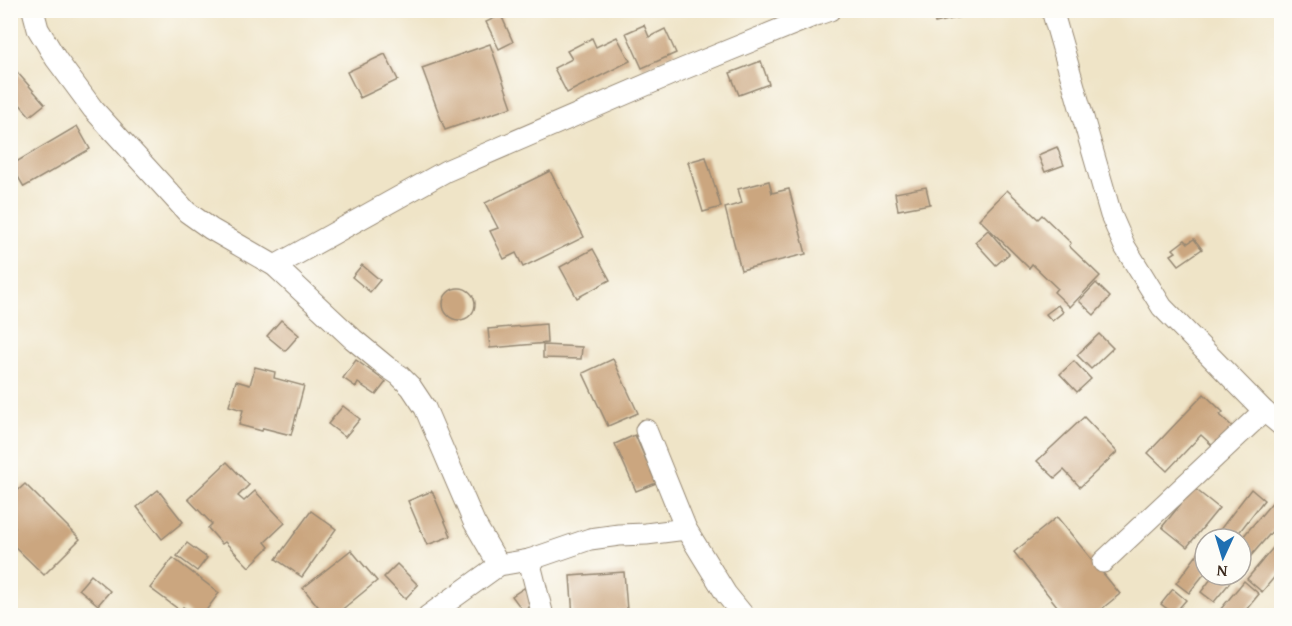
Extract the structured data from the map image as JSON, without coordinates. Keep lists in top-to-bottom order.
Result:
{
  "north": "bottom"
}
